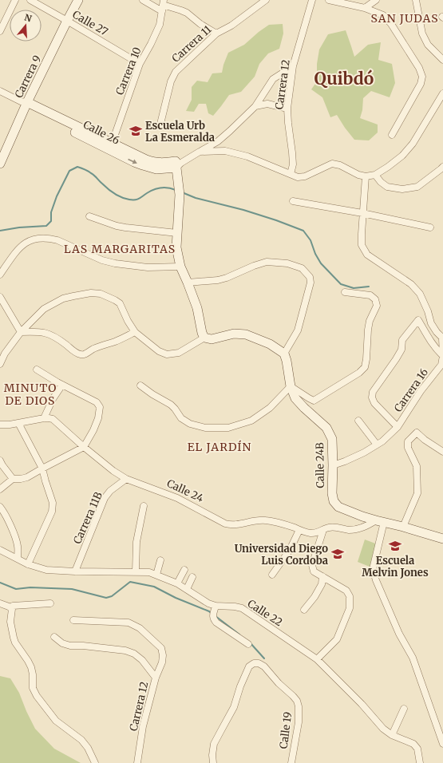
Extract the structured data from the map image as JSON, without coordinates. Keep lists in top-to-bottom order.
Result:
{
  "streets": {
    "street": [
      "Calle 27",
      "Carrera 11",
      "Carrera 10",
      "Carrera 9",
      "Carrera 12",
      "Calle 26",
      "Carrera 16",
      "Calle 24B",
      "Calle 24",
      "Carrera 11B",
      "Calle 22",
      "Calle 19"
    ]
  },
  "crossings": [
    ["Calle 27", "Carrera 10"],
    ["Calle 27", "Carrera 9"],
    ["Carrera 10", "Calle 26"],
    ["Carrera 9", "Calle 26"],
    ["Carrera 16", "Calle 24B"],
    ["Calle 24B", "Calle 24"],
    ["Calle 24", "Carrera 11B"],
    ["Carrera 11B", "Calle 22"]
  ],
  "districts": [
    "SAN JUDAS",
    "Quibdó",
    "LAS MARGARITAS",
    "MINUTO DE DIOS",
    "EL JARDÍN"
  ],
  "places": {
    "school or university": ["Escuela Urb La Esmeralda", "Escuela Melvin Jones", "Universidad Diego Luis Cordoba"]
  },
  "north": "top"
}
